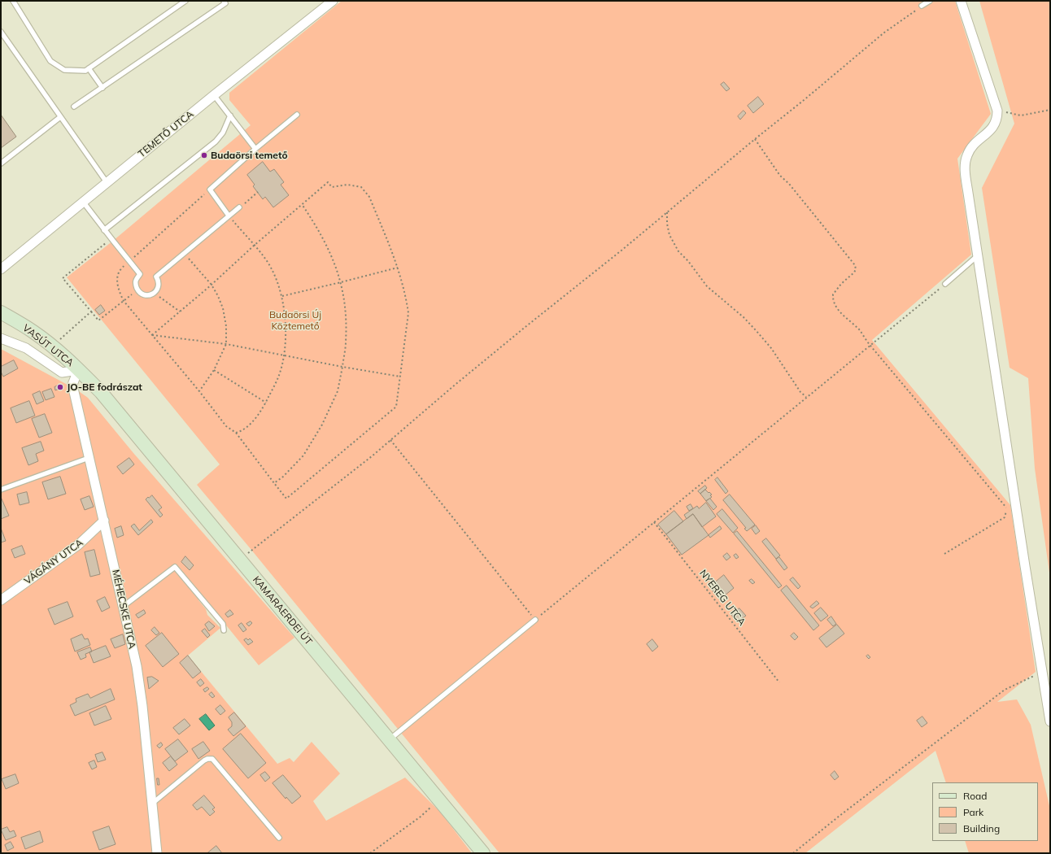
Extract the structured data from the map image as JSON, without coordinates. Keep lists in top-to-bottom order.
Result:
{
  "streets": {
    "street": [
      "TEMETŐ UTCA",
      "VASÚT UTCA",
      "VÁGÁNY UTCA",
      "MÉHECSKE UTCA",
      "KAMARAERDEI ÚT"
    ],
    "path": ["NYEREG UTCA"]
  },
  "crossings": [
    ["VASÚT UTCA", "MÉHECSKE UTCA"],
    ["VASÚT UTCA", "KAMARAERDEI ÚT"],
    ["VÁGÁNY UTCA", "MÉHECSKE UTCA"],
    ["MÉHECSKE UTCA", "KAMARAERDEI ÚT"]
  ],
  "parks": ["Budaörsi Új Köztemető"],
  "places": ["Budaörsi temető", "JO-BE fodrászat"],
  "legend": ["Road", "Park", "Building"]
}
